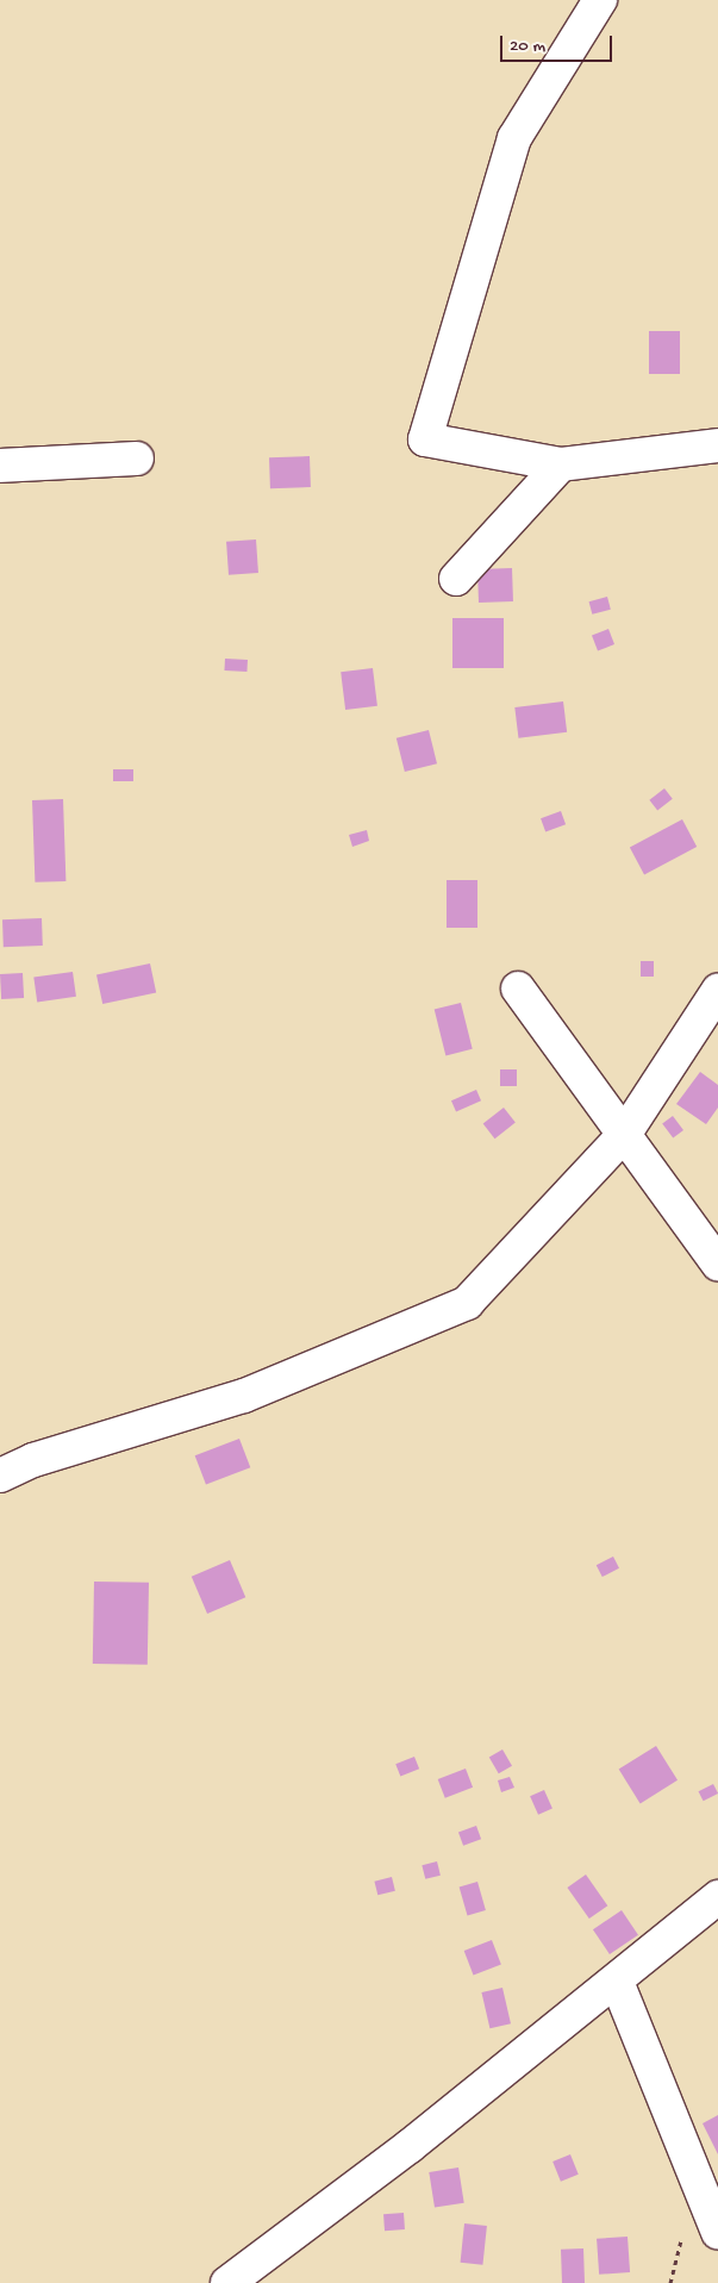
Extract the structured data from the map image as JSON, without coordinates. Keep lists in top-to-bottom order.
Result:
{
  "scale_bar": "20 m"
}
